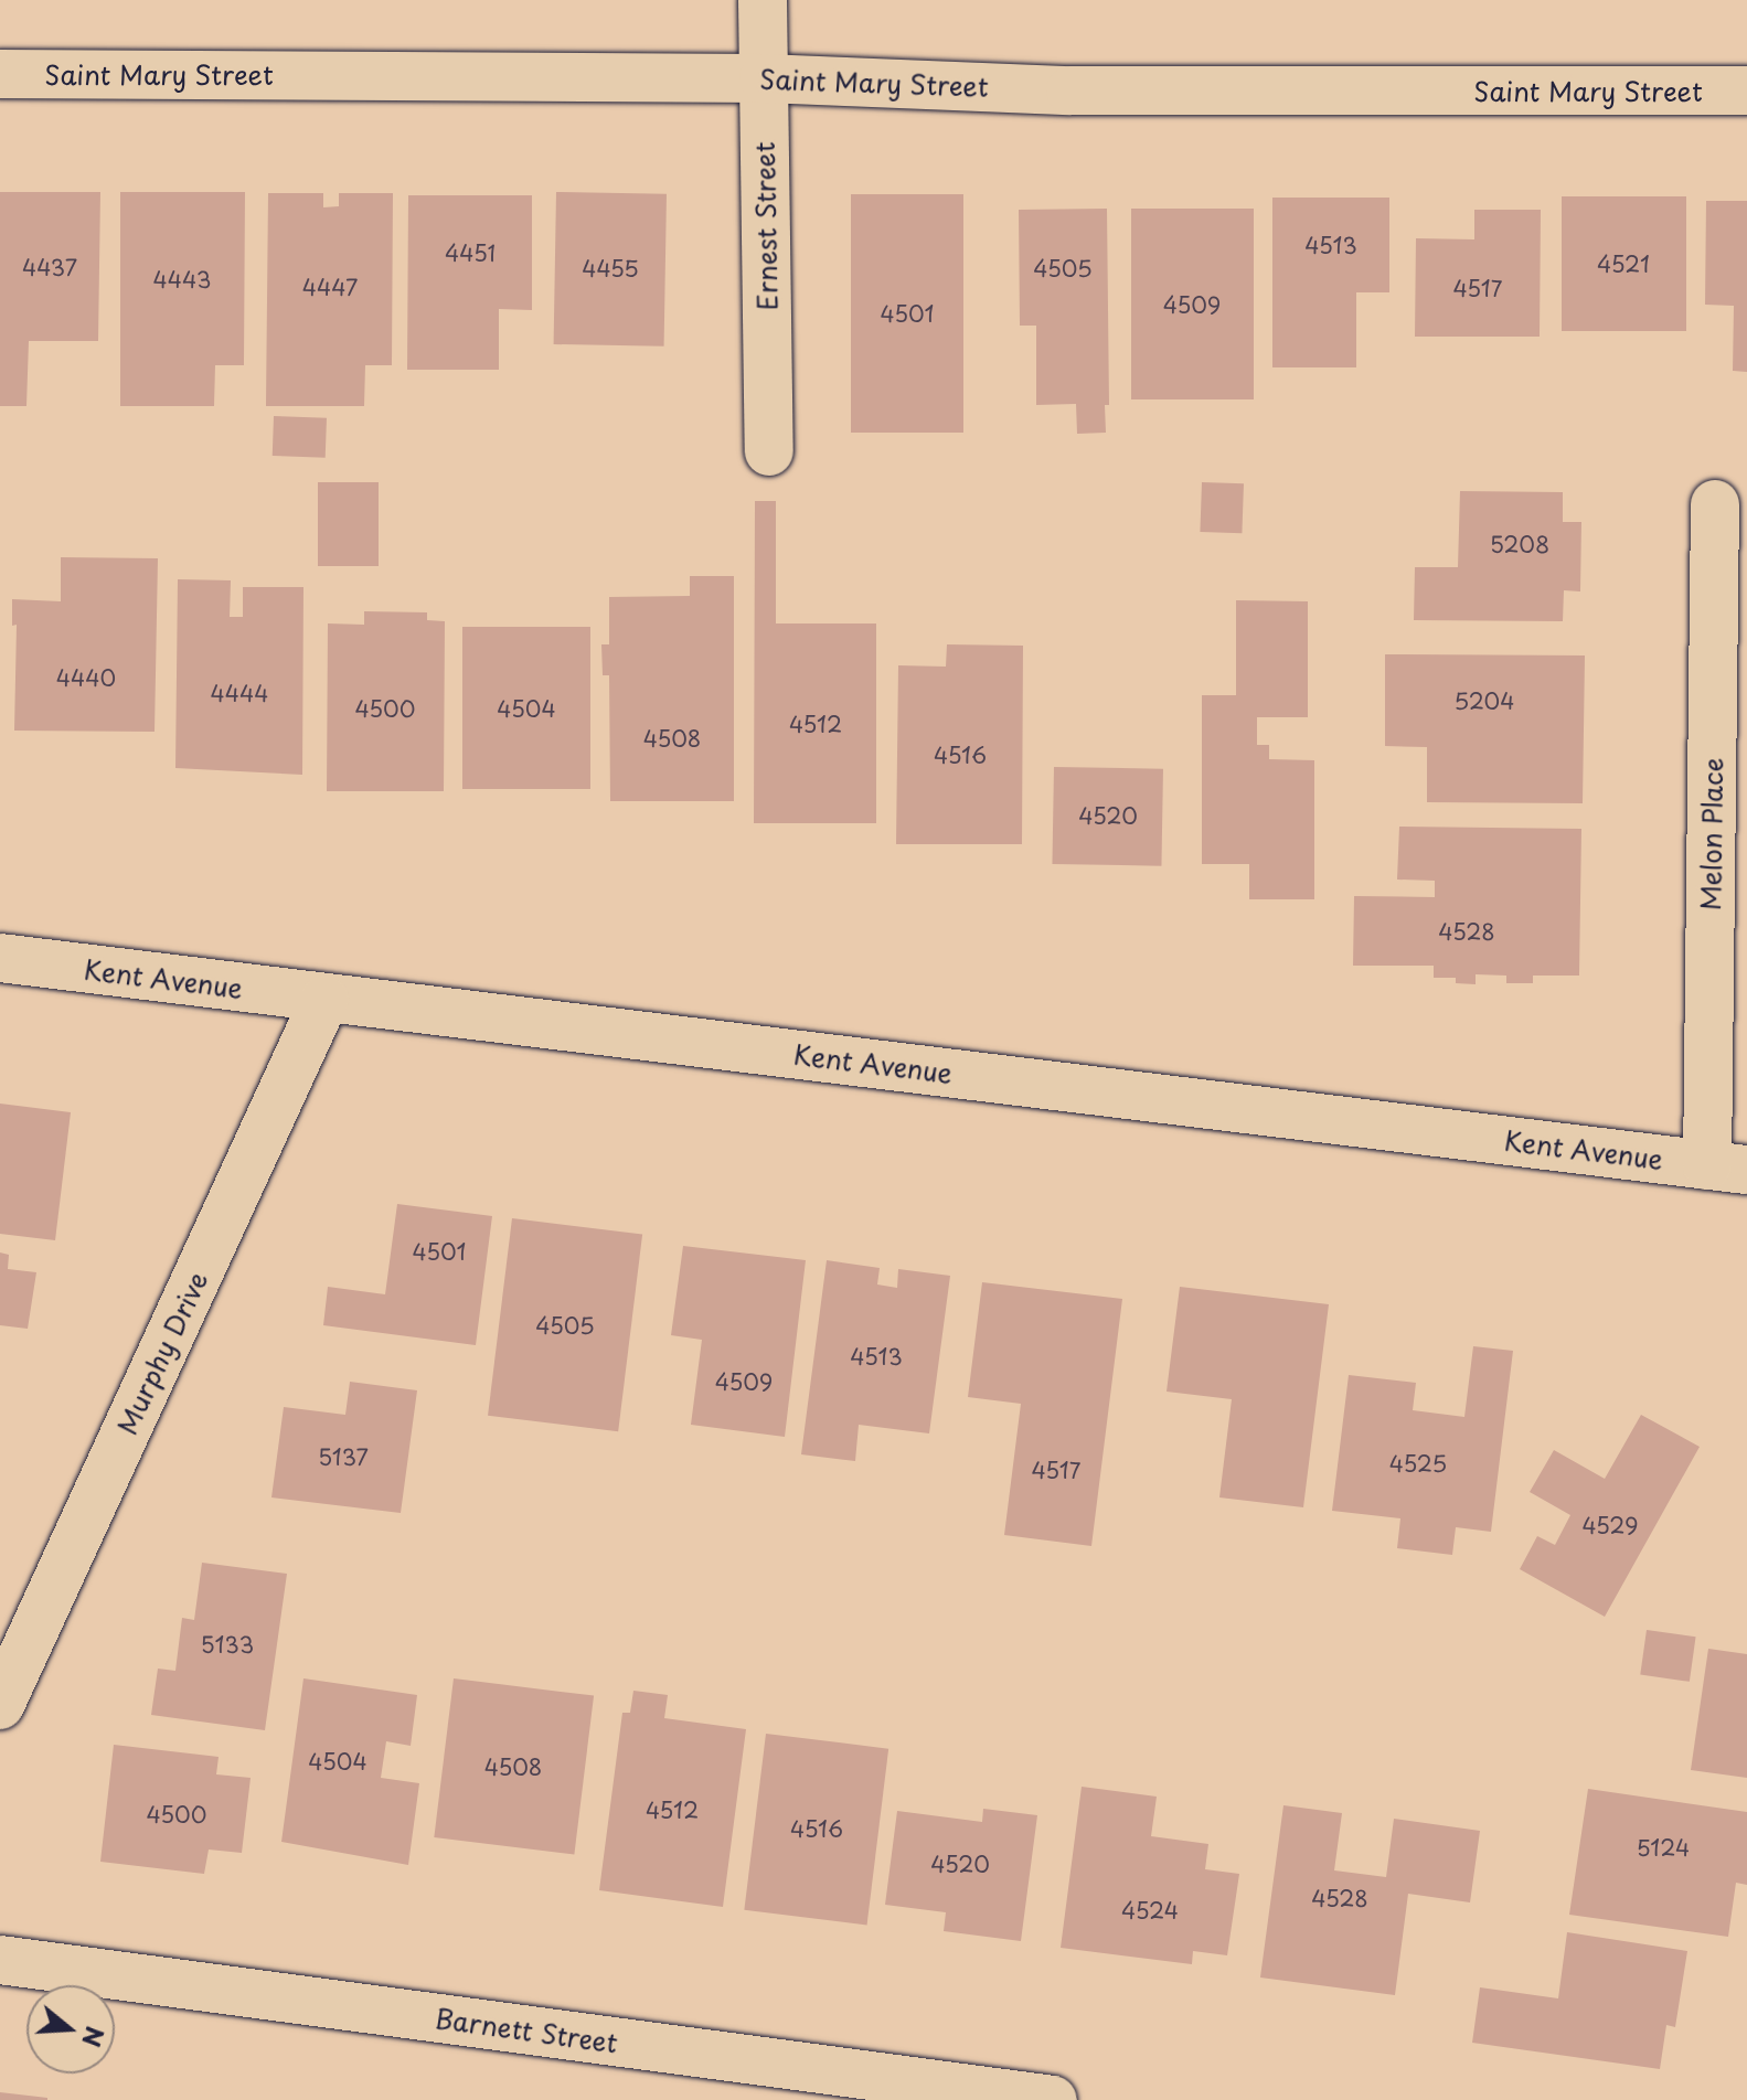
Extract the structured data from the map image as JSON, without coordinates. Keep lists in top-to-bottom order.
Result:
{
  "streets": {
    "street": [
      "Saint Mary Street",
      "Ernest Street",
      "Melon Place",
      "Kent Avenue",
      "Murphy Drive",
      "Barnett Street"
    ]
  },
  "crossings": [
    ["Saint Mary Street", "Ernest Street"],
    ["Melon Place", "Kent Avenue"],
    ["Kent Avenue", "Murphy Drive"]
  ],
  "house_numbers": [
    "4513",
    "4451",
    "4521",
    "4437",
    "4455",
    "4505",
    "4443",
    "4447",
    "4517",
    "4509",
    "4501",
    "5208",
    "4440",
    "4444",
    "5204",
    "4500",
    "4504",
    "4512",
    "4508",
    "4516",
    "4520",
    "4528",
    "4501",
    "4505",
    "4513",
    "4509",
    "5137",
    "4525",
    "4517",
    "4529",
    "5133",
    "4504",
    "4508",
    "4512",
    "4500",
    "4516",
    "5124",
    "4520",
    "4528",
    "4524"
  ],
  "north": "right"
}
